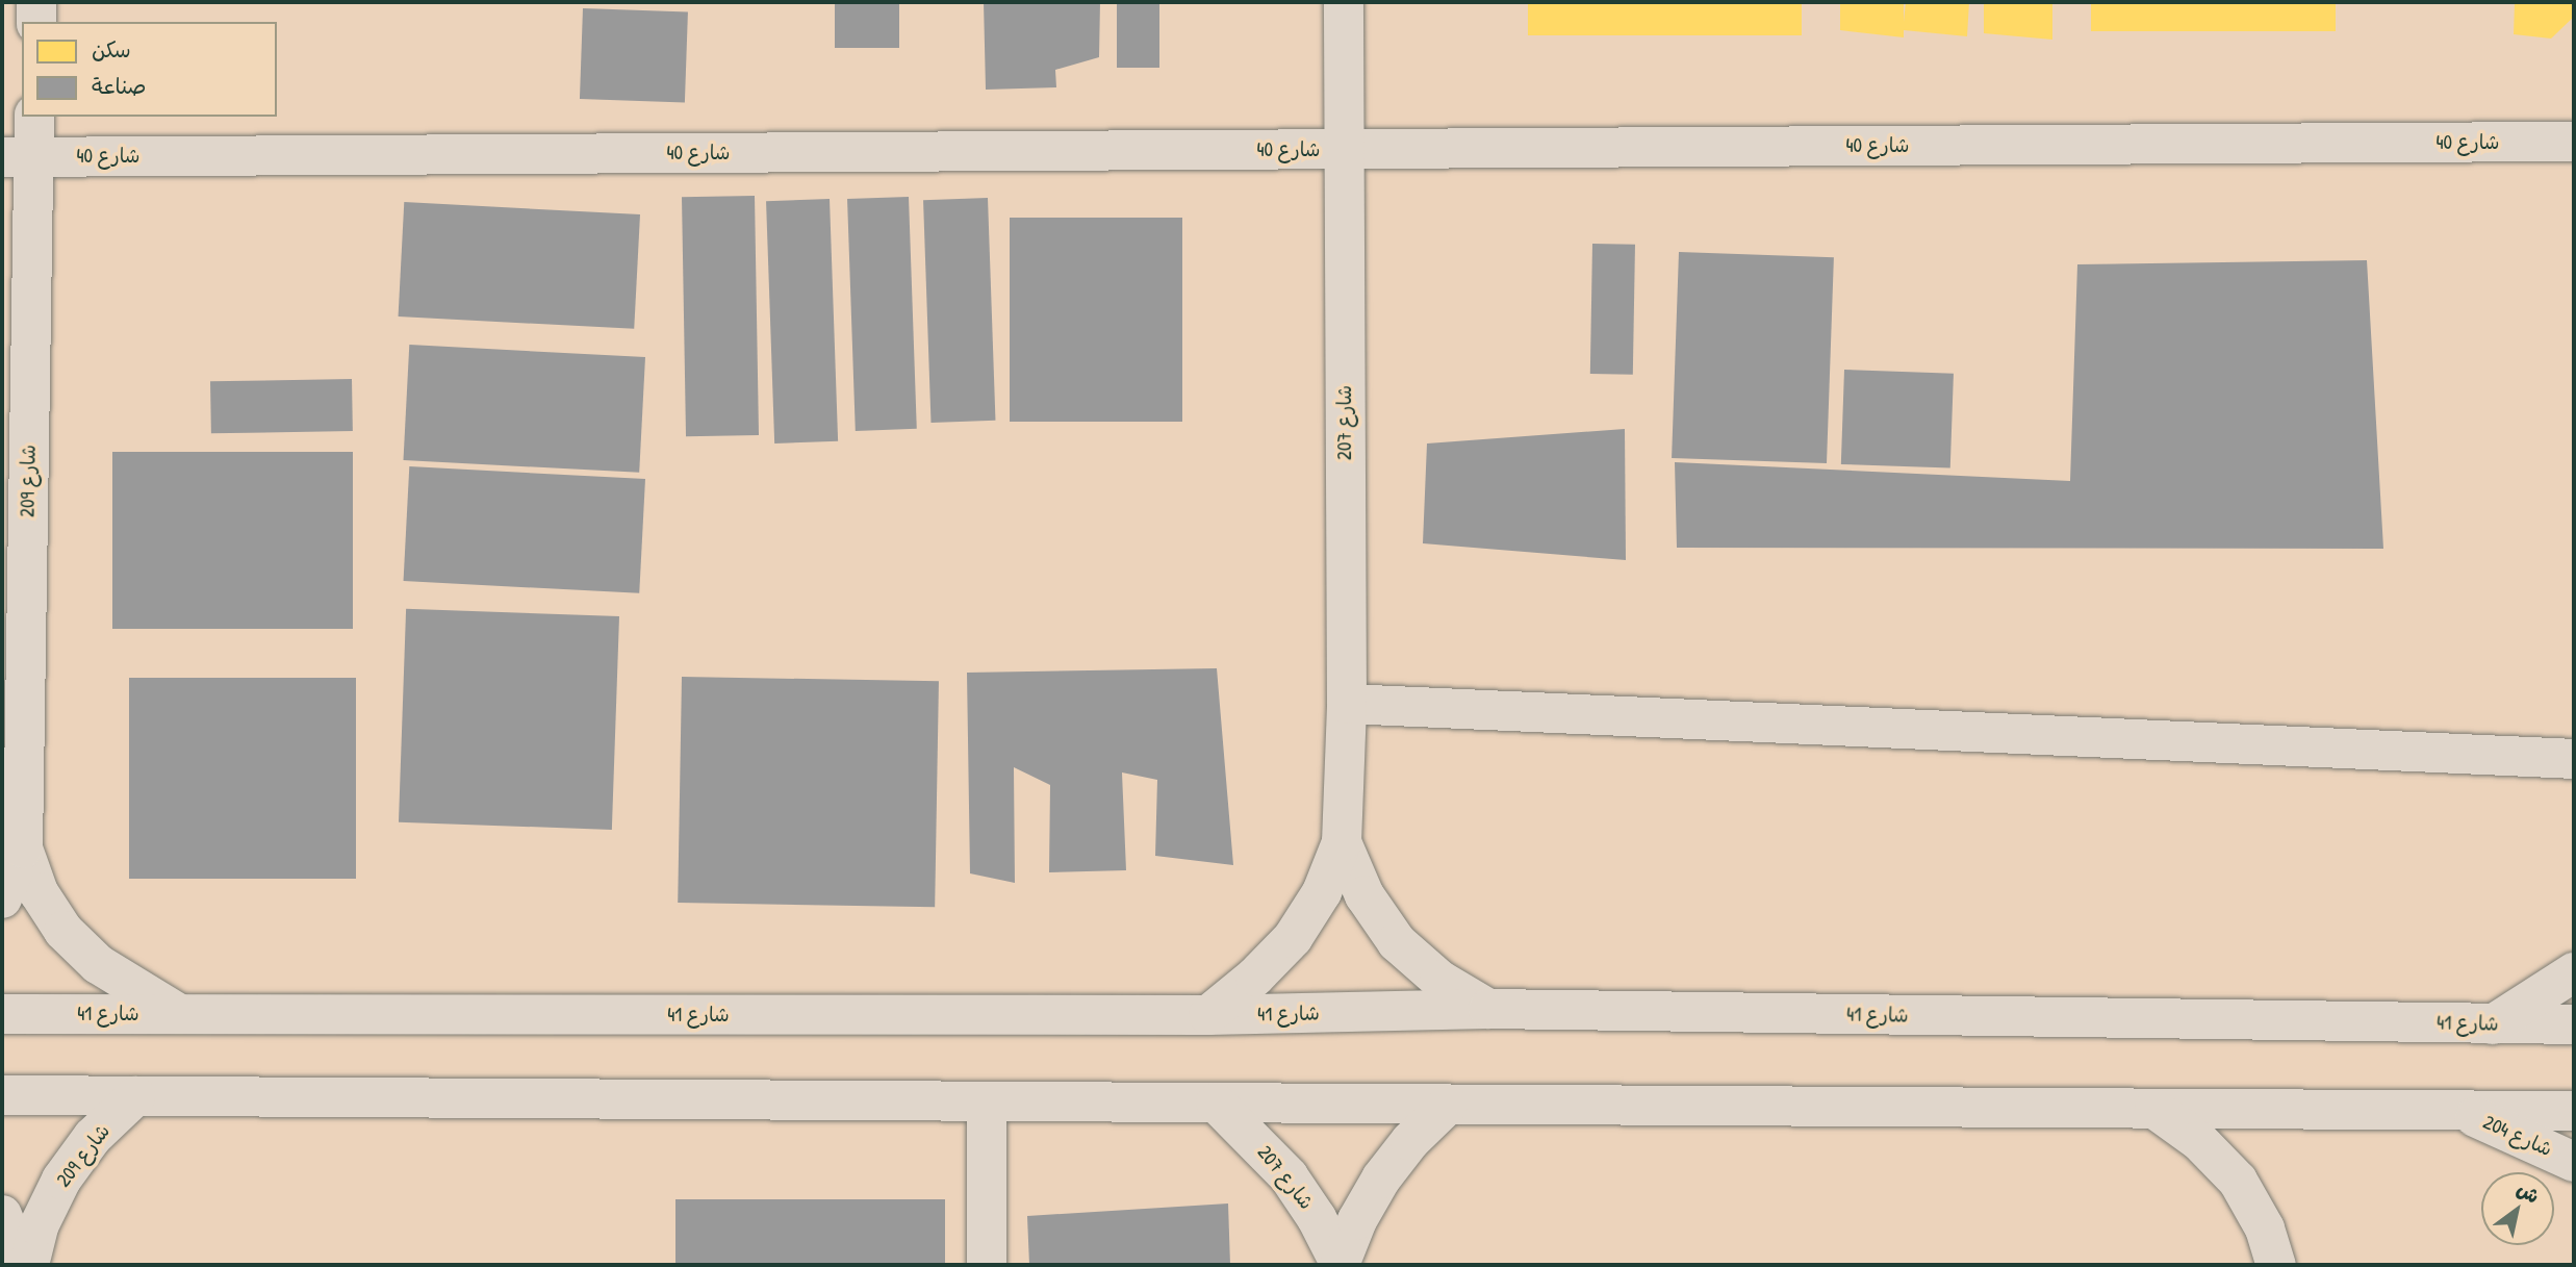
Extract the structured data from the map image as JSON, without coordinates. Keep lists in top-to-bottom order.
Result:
{
  "streets": {
    "street": [
      "شارع 40",
      "شارع 207",
      "شارع 209",
      "شارع 41",
      "شارع 204"
    ]
  },
  "crossings": [
    ["شارع 40", "شارع 207"],
    ["شارع 40", "شارع 209"],
    ["شارع 207", "شارع 41"],
    ["شارع 209", "شارع 41"]
  ],
  "legend": ["سكن", "صناعة"],
  "north": "top right"
}
